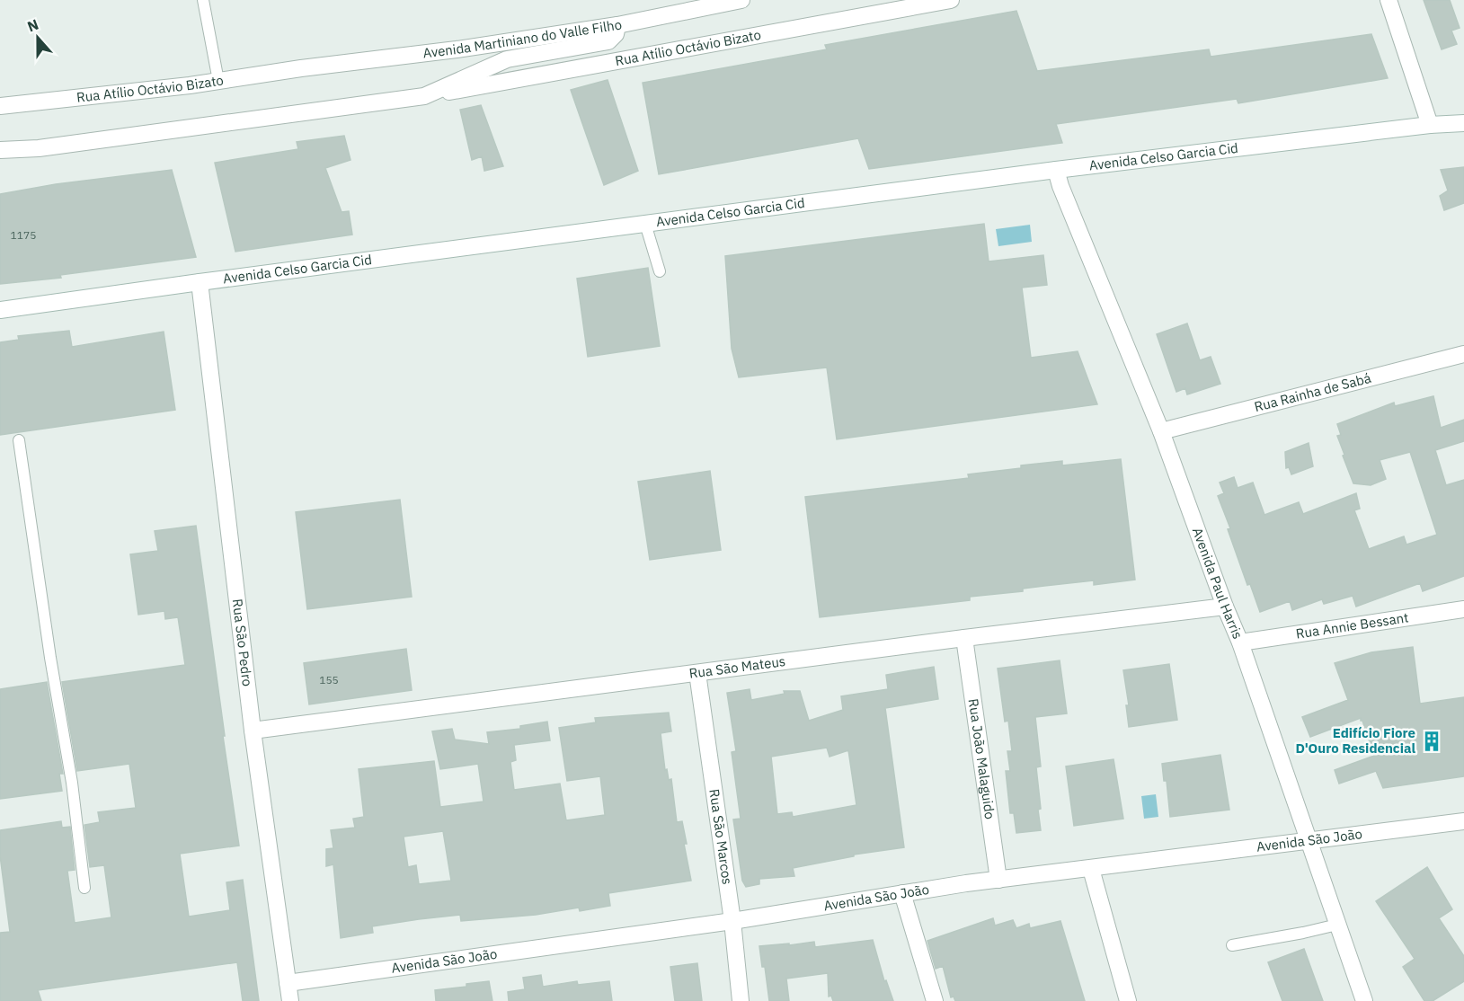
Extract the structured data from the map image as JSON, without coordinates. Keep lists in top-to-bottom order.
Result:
{
  "streets": {
    "street": [
      "Avenida Martiniano do Valle Filho",
      "Rua Atílio Octávio Bizato",
      "Avenida Celso Garcia Cid",
      "Rua Rainha de Sabá",
      "Avenida Paul Harris",
      "Rua Annie Bessant",
      "Rua São Pedro",
      "Rua São Mateus",
      "Rua João Malaguido",
      "Rua São Marcos",
      "Avenida São João"
    ]
  },
  "crossings": [
    ["Avenida Martiniano do Valle Filho", "Rua Atílio Octávio Bizato"],
    ["Avenida Celso Garcia Cid", "Avenida Paul Harris"],
    ["Avenida Celso Garcia Cid", "Rua São Pedro"],
    ["Rua Rainha de Sabá", "Avenida Paul Harris"],
    ["Avenida Paul Harris", "Rua Annie Bessant"],
    ["Avenida Paul Harris", "Rua São Mateus"],
    ["Avenida Paul Harris", "Avenida São João"],
    ["Rua São Pedro", "Rua São Mateus"],
    ["Rua São Pedro", "Avenida São João"],
    ["Rua São Mateus", "Rua João Malaguido"],
    ["Rua São Mateus", "Rua São Marcos"],
    ["Rua João Malaguido", "Avenida São João"],
    ["Rua São Marcos", "Avenida São João"]
  ],
  "places": {
    "building": ["Edifício Fiore D'Ouro Residencial"]
  },
  "house_numbers": ["1175", "155"],
  "north": "top"
}
